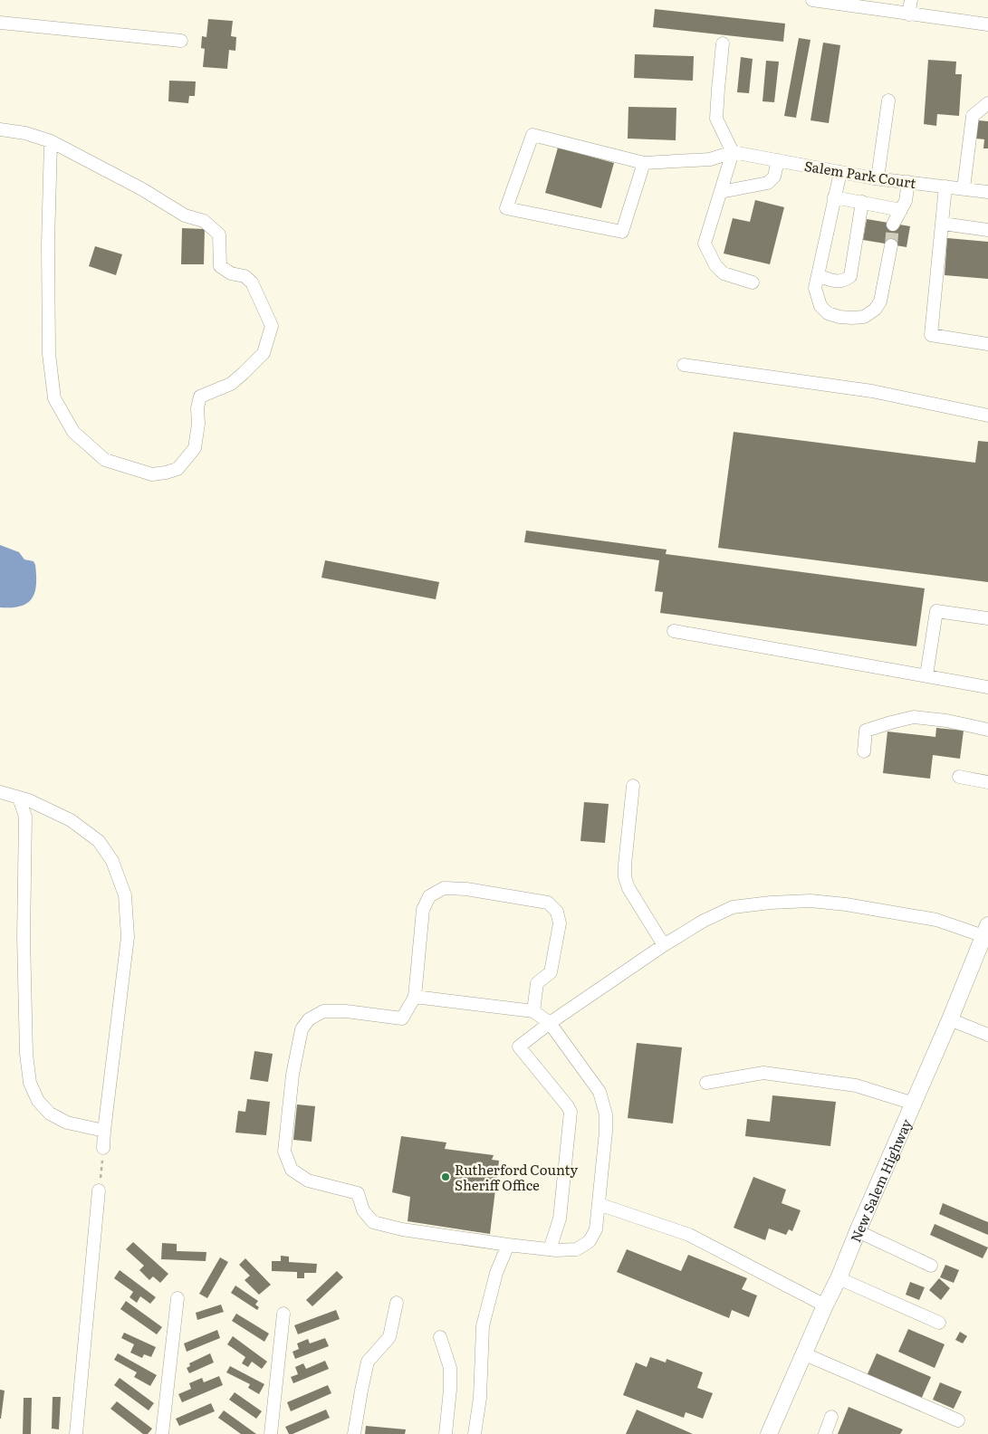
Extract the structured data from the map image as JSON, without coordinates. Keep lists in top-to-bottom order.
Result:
{
  "streets": {
    "main road": ["New Salem Highway"],
    "street": ["Salem Park Court"]
  },
  "places": ["Rutherford County Sheriff Office"]
}
